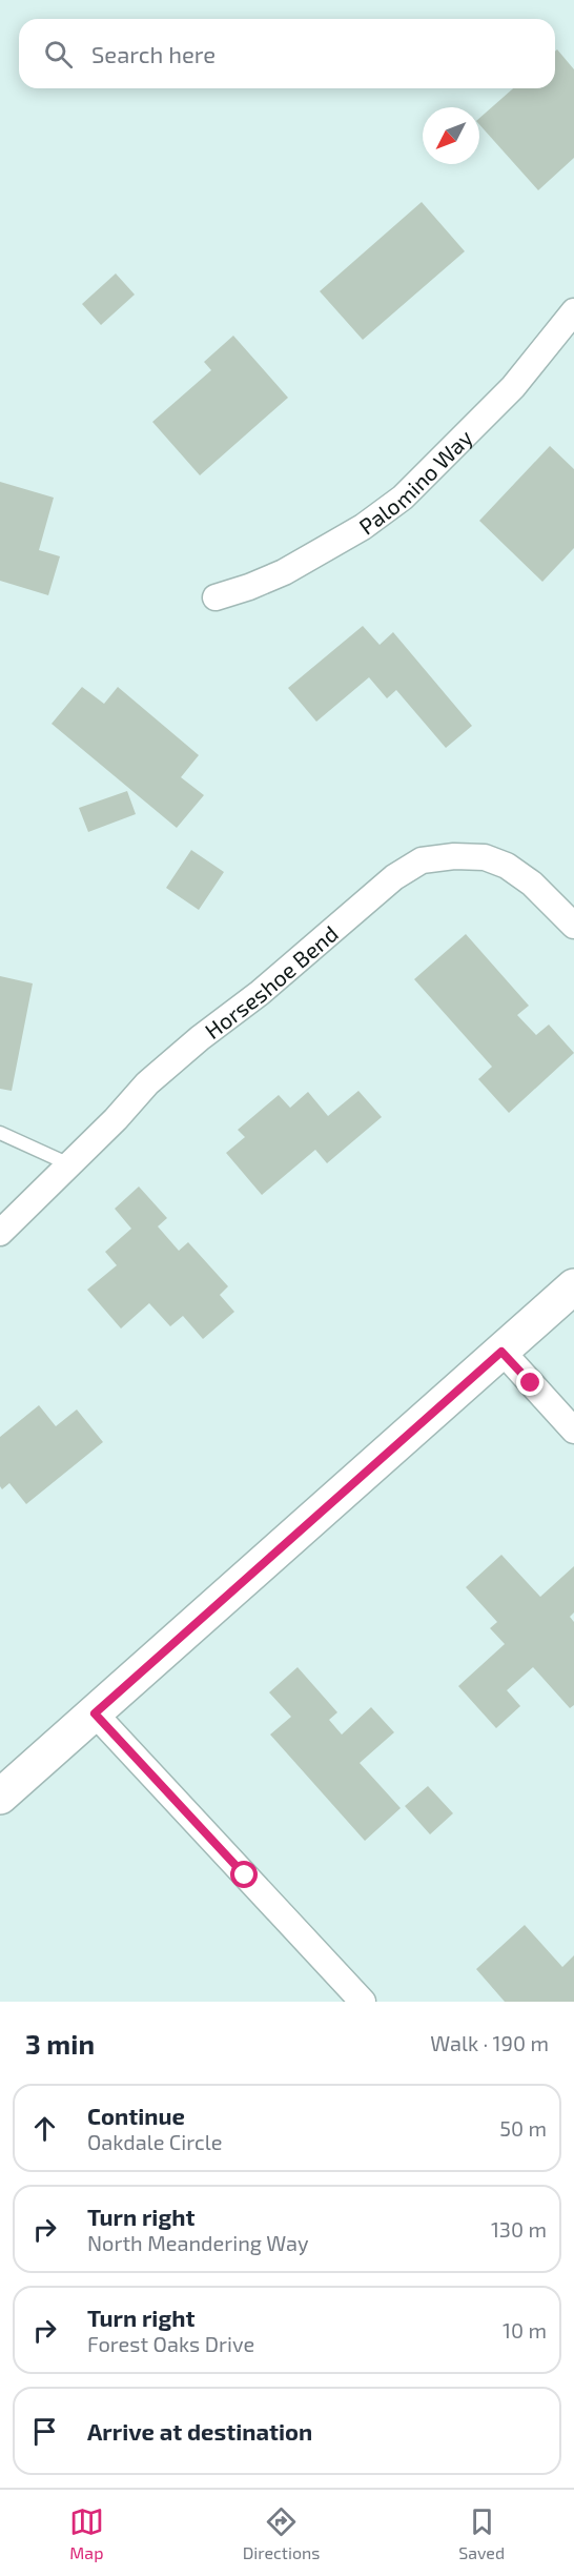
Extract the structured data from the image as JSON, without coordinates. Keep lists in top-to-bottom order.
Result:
{
  "streets": {
    "street": ["Palomino Way", "Horseshoe Bend"]
  },
  "north": "bottom left",
  "page": {
    "search": "Search here",
    "heading": ["3 min", "Walk · 190 m"],
    "list": [
      ["Continue", "Oakdale Circle", "50 m"],
      ["Turn right", "North Meandering Way", "130 m"],
      ["Turn right", "Forest Oaks Drive", "10 m"],
      "Arrive at destination"
    ],
    "nav": ["Map", "Directions", "Saved"]
  }
}
